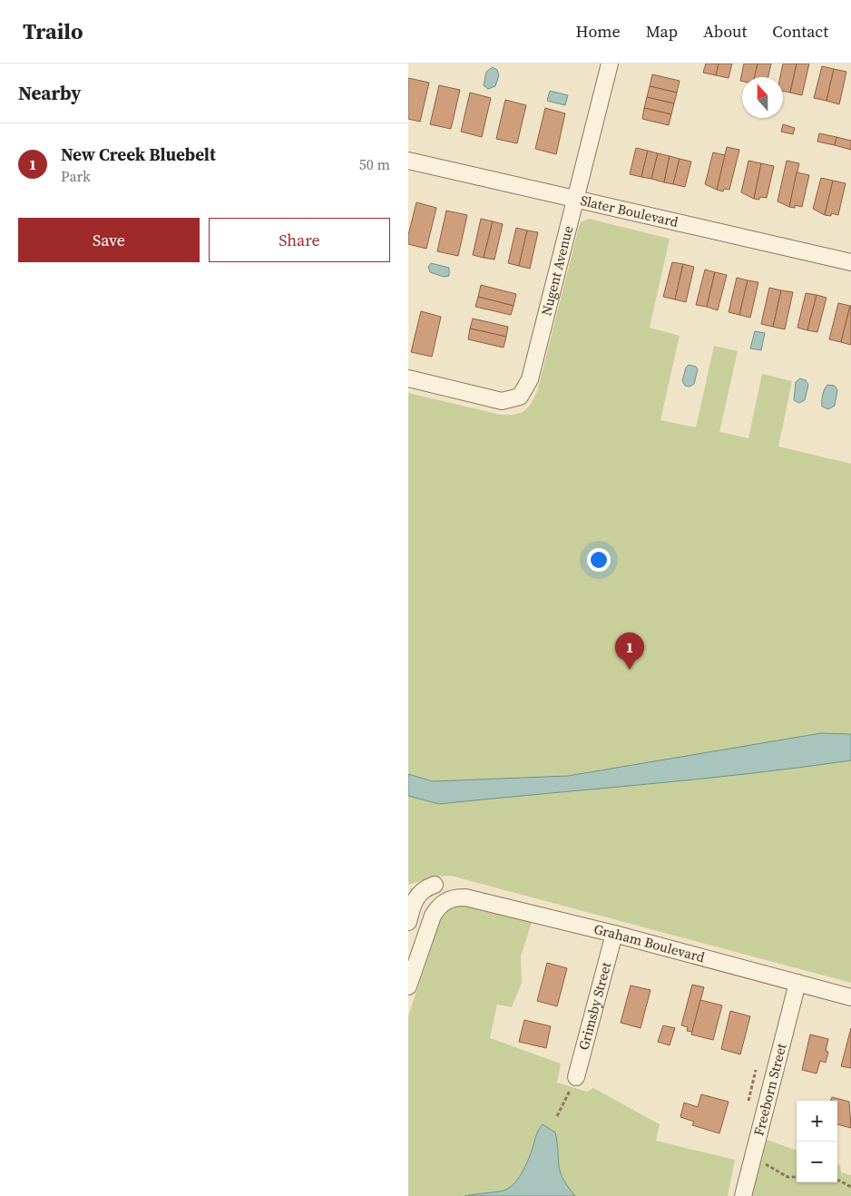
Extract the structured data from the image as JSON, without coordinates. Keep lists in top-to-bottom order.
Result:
{
  "streets": {
    "street": [
      "Slater Boulevard",
      "Nugent Avenue",
      "Graham Boulevard",
      "Grimsby Street",
      "Freeborn Street"
    ]
  },
  "crossings": [
    ["Slater Boulevard", "Nugent Avenue"],
    ["Graham Boulevard", "Grimsby Street"],
    ["Graham Boulevard", "Freeborn Street"]
  ],
  "north": "top",
  "page": {
    "header": "Trailo",
    "nav": [
      "Home",
      "Map",
      "About",
      "Contact"
    ],
    "heading": "Nearby",
    "list": [
      {
        "mark": "1",
        "name": "New Creek Bluebelt",
        "note": "Park",
        "value": "50 m"
      }
    ],
    "buttons": ["Save", "Share"],
    "pins": "1",
    "map_buttons": ["+", "−"]
  }
}
